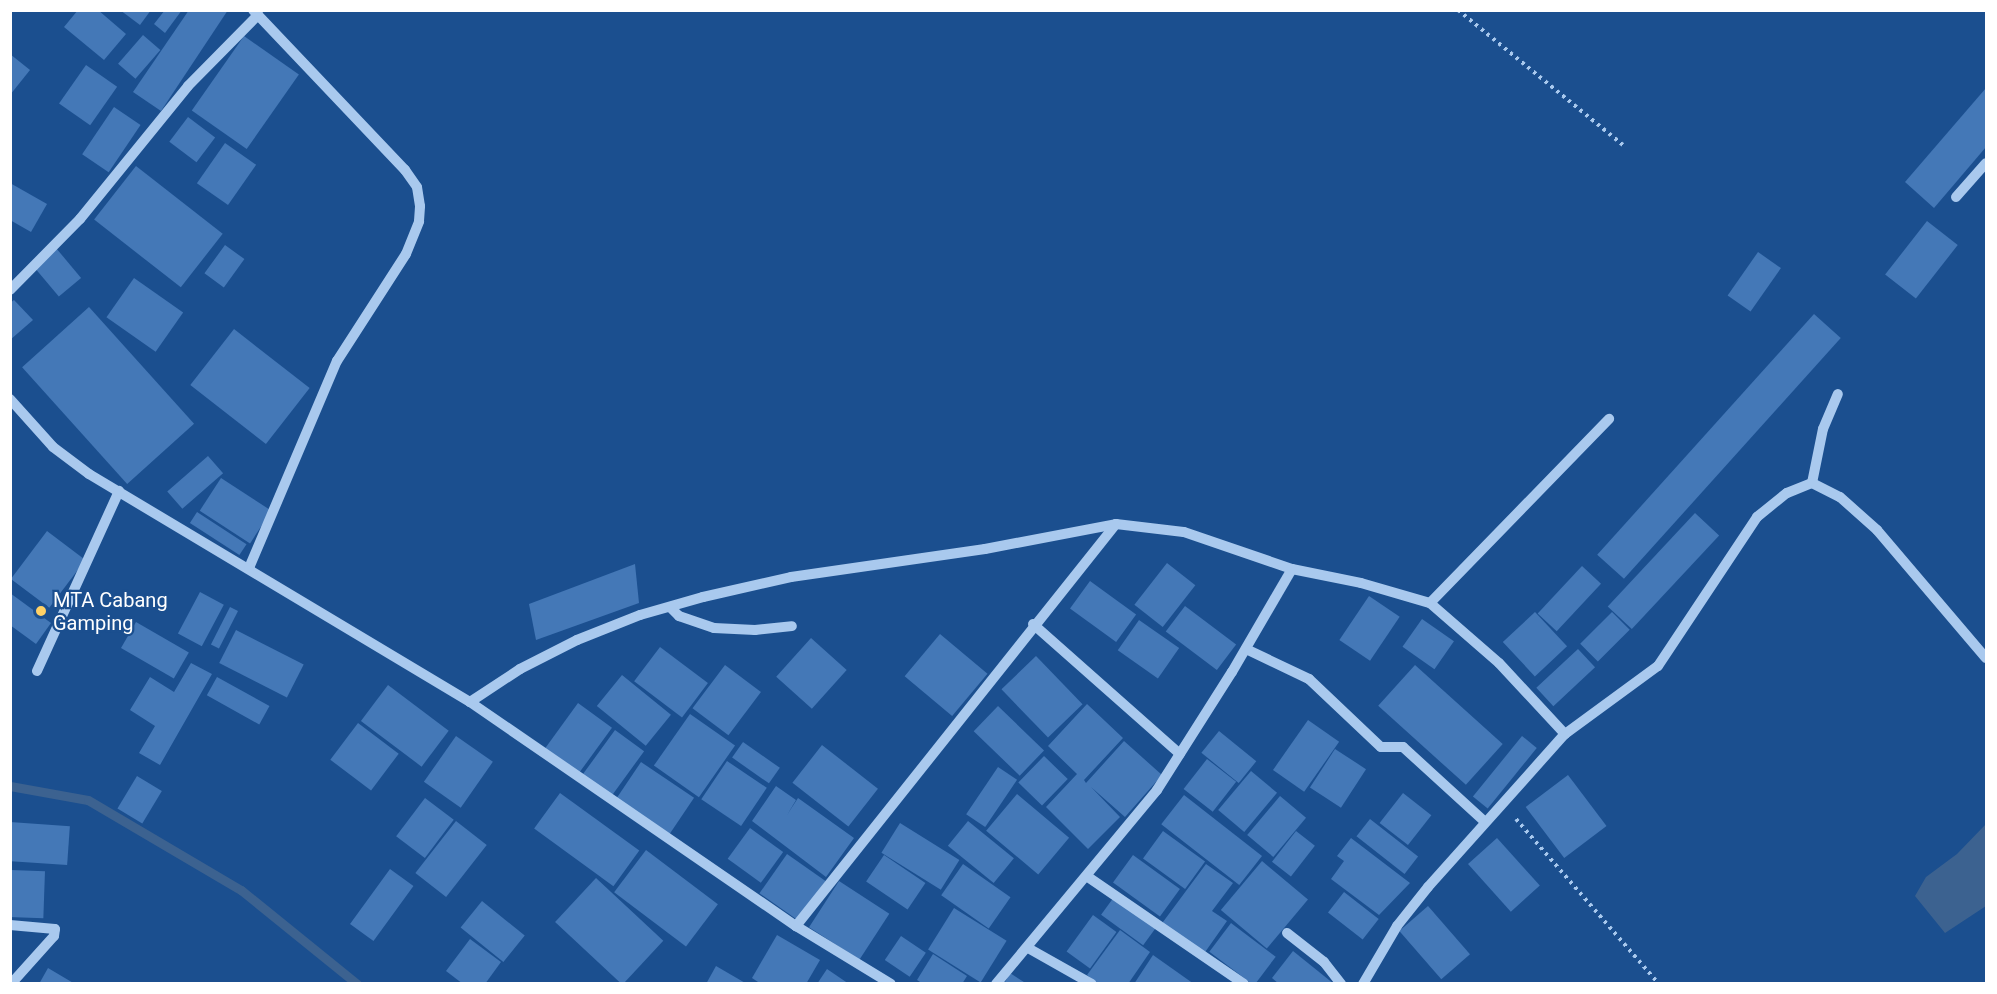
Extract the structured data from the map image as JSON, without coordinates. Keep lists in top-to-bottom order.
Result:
{
  "places": ["MTA Cabang Gamping"]
}
